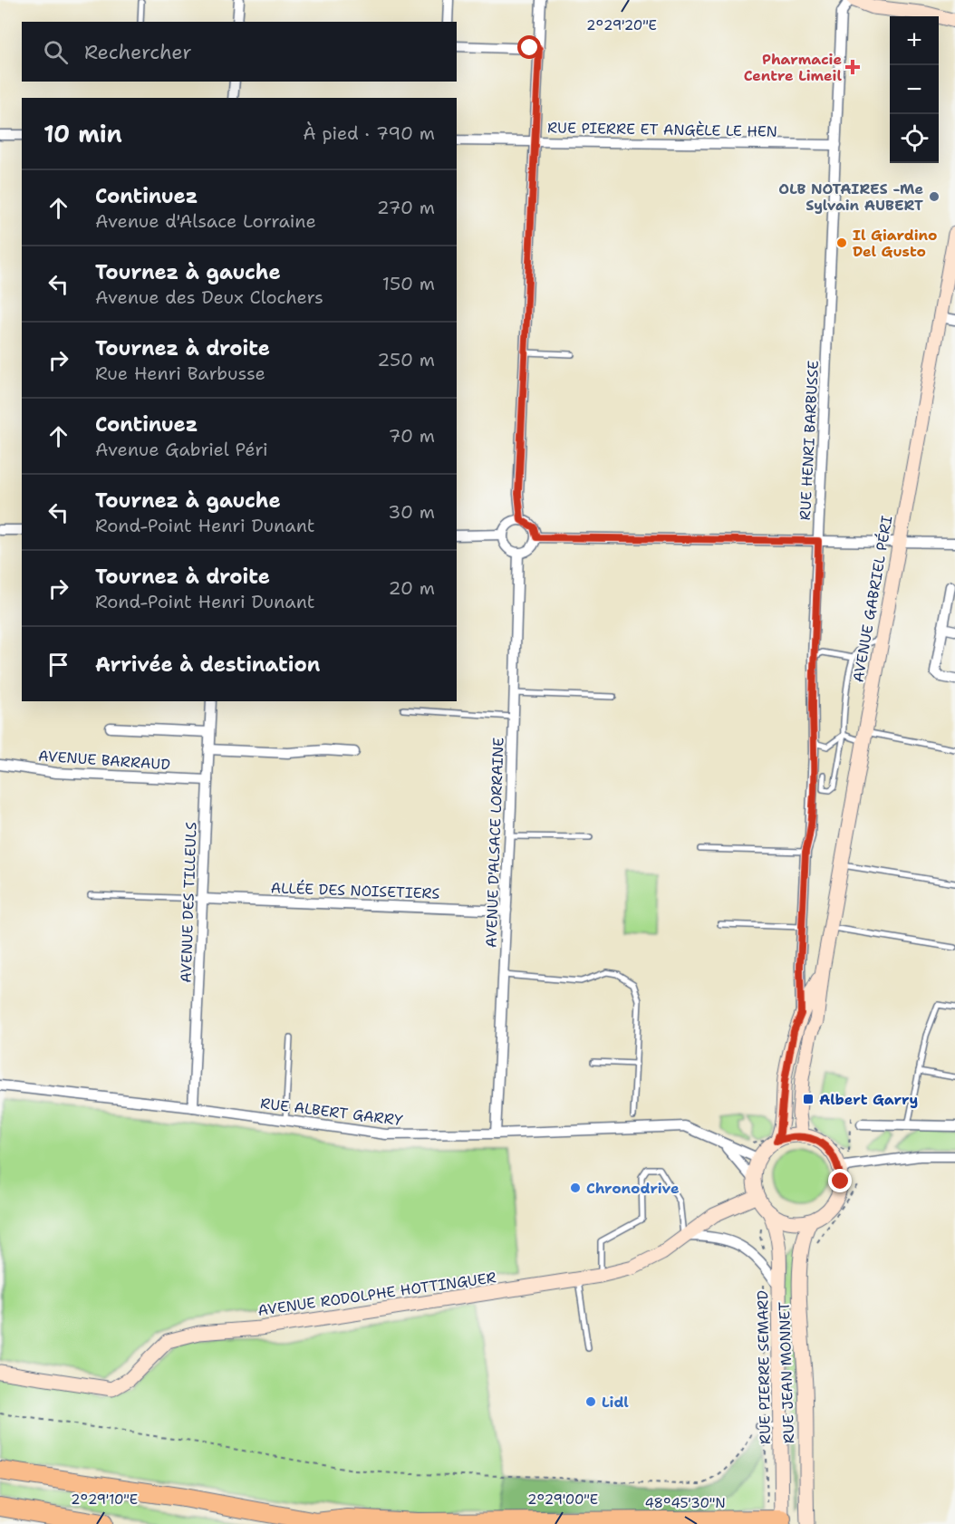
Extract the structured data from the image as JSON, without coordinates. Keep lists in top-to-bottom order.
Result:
{
  "streets": {
    "street": [
      "RUE PIERRE ET ANGÈLE LE HEN",
      "RUE HENRI BARBUSSE",
      "AVENUE GABRIEL PÉRI",
      "AVENUE BARRAUD",
      "AVENUE D'ALSACE LORRAINE",
      "ALLÉE DES NOISETIERS",
      "AVENUE DES TILLEULS",
      "RUE ALBERT GARRY",
      "AVENUE RODOLPHE HOTTINGUER",
      "RUE PIERRE SEMARD",
      "RUE JEAN MONNET"
    ]
  },
  "crossings": [
    ["RUE PIERRE ET ANGÈLE LE HEN", "RUE HENRI BARBUSSE"],
    ["RUE HENRI BARBUSSE", "AVENUE GABRIEL PÉRI"],
    ["AVENUE GABRIEL PÉRI", "RUE ALBERT GARRY"],
    ["AVENUE GABRIEL PÉRI", "AVENUE RODOLPHE HOTTINGUER"],
    ["AVENUE GABRIEL PÉRI", "RUE PIERRE SEMARD"],
    ["AVENUE GABRIEL PÉRI", "RUE JEAN MONNET"],
    ["AVENUE BARRAUD", "AVENUE DES TILLEULS"],
    ["AVENUE D'ALSACE LORRAINE", "ALLÉE DES NOISETIERS"],
    ["AVENUE D'ALSACE LORRAINE", "RUE ALBERT GARRY"],
    ["ALLÉE DES NOISETIERS", "AVENUE DES TILLEULS"],
    ["AVENUE DES TILLEULS", "RUE ALBERT GARRY"],
    ["RUE ALBERT GARRY", "AVENUE RODOLPHE HOTTINGUER"],
    ["RUE ALBERT GARRY", "RUE PIERRE SEMARD"],
    ["RUE ALBERT GARRY", "RUE JEAN MONNET"],
    ["AVENUE RODOLPHE HOTTINGUER", "RUE PIERRE SEMARD"],
    ["AVENUE RODOLPHE HOTTINGUER", "RUE JEAN MONNET"],
    ["RUE PIERRE SEMARD", "RUE JEAN MONNET"]
  ],
  "places": {
    "health": ["Pharmacie Centre Limeil"],
    "other": [
      "OLB NOTAIRES -Me Sylvain AUBERT",
      "Il Giardino Del Gusto",
      "Chronodrive",
      "Lidl"
    ],
    "transit": ["Albert Garry"]
  },
  "page": {
    "map_buttons": ["+", "−"],
    "search": "Rechercher",
    "heading": ["10 min", "À pied · 790 m"],
    "list": [
      ["Continuez", "Avenue d'Alsace Lorraine", "270 m"],
      ["Tournez à gauche", "Avenue des Deux Clochers", "150 m"],
      ["Tournez à droite", "Rue Henri Barbusse", "250 m"],
      ["Continuez", "Avenue Gabriel Péri", "70 m"],
      ["Tournez à gauche", "Rond-Point Henri Dunant", "30 m"],
      ["Tournez à droite", "Rond-Point Henri Dunant", "20 m"],
      "Arrivée à destination"
    ]
  },
  "coordinates": [
    "2°29'20\"E",
    "2°29'10\"E",
    "2°29'00\"E",
    "48°45'30\"N"
  ]
}
